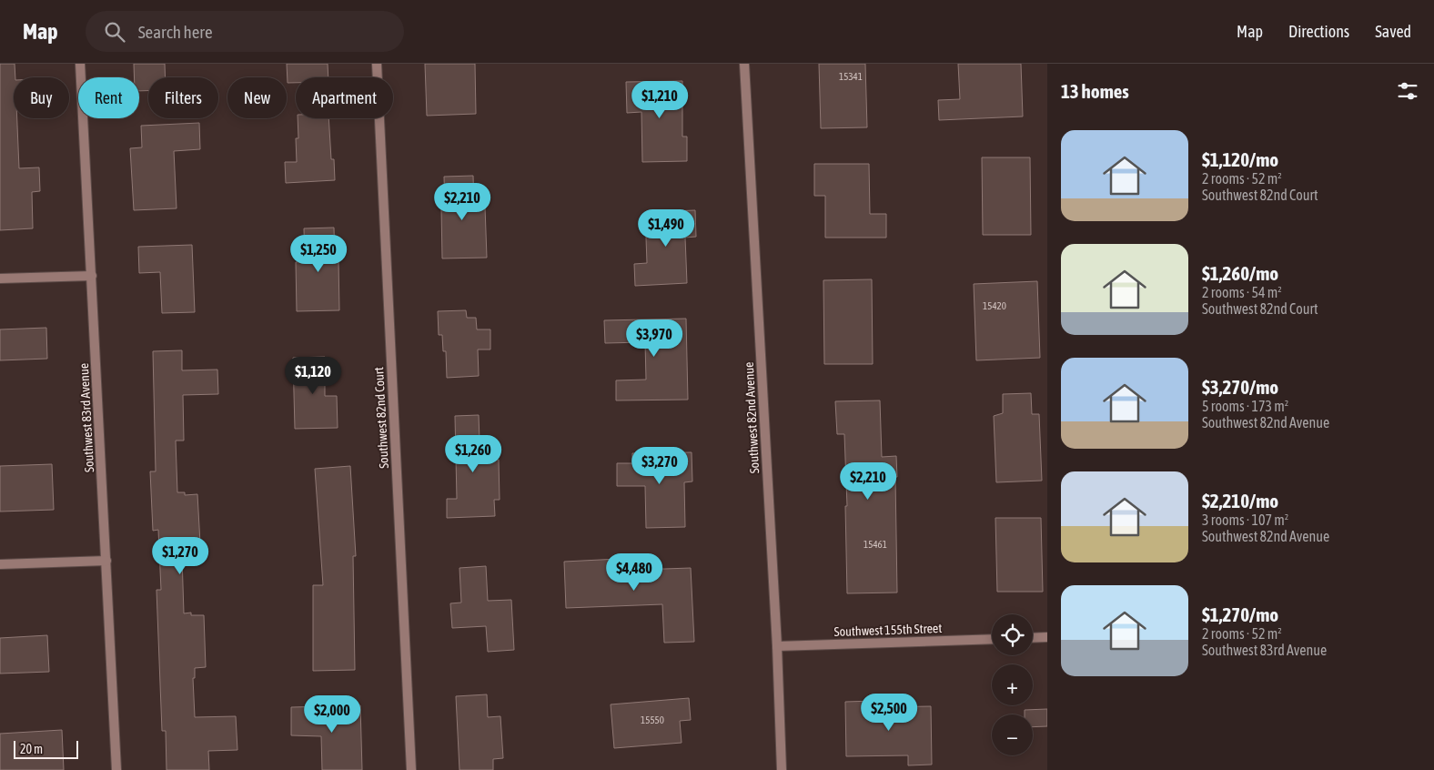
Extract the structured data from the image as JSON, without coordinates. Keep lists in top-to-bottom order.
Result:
{
  "streets": {
    "street": [
      "Southwest 83rd Avenue",
      "Southwest 82nd Court",
      "Southwest 82nd Avenue",
      "Southwest 155th Street"
    ]
  },
  "crossings": [
    ["Southwest 82nd Avenue", "Southwest 155th Street"]
  ],
  "house_numbers": [
    "15341",
    "15420",
    "15461",
    "15550"
  ],
  "scale_bar": "20 m",
  "page": {
    "header": "Map",
    "search": "Search here",
    "nav": ["Map", "Directions", "Saved"],
    "heading": "13 homes",
    "chip": [
      "Buy",
      "Rent",
      "Filters",
      "New",
      "Apartment"
    ],
    "price": [
      "$1,210",
      "$2,210",
      "$1,490",
      "$1,250",
      "$3,970",
      "$1,120",
      "$1,260",
      "$3,270",
      "$2,210",
      "$1,270",
      "$4,480",
      "$2,500",
      "$2,000"
    ],
    "list": [
      {
        "name": "$1,120/mo",
        "note": "2 rooms · 52 m² · Southwest 82nd Court"
      },
      {
        "name": "$1,260/mo",
        "note": "2 rooms · 54 m² · Southwest 82nd Court"
      },
      {
        "name": "$3,270/mo",
        "note": "5 rooms · 173 m² · Southwest 82nd Avenue"
      },
      {
        "name": "$2,210/mo",
        "note": "3 rooms · 107 m² · Southwest 82nd Avenue"
      },
      {
        "name": "$1,270/mo",
        "note": "2 rooms · 52 m² · Southwest 83rd Avenue"
      }
    ],
    "map_buttons": ["+", "−"],
    "scale": "20 m"
  }
}
